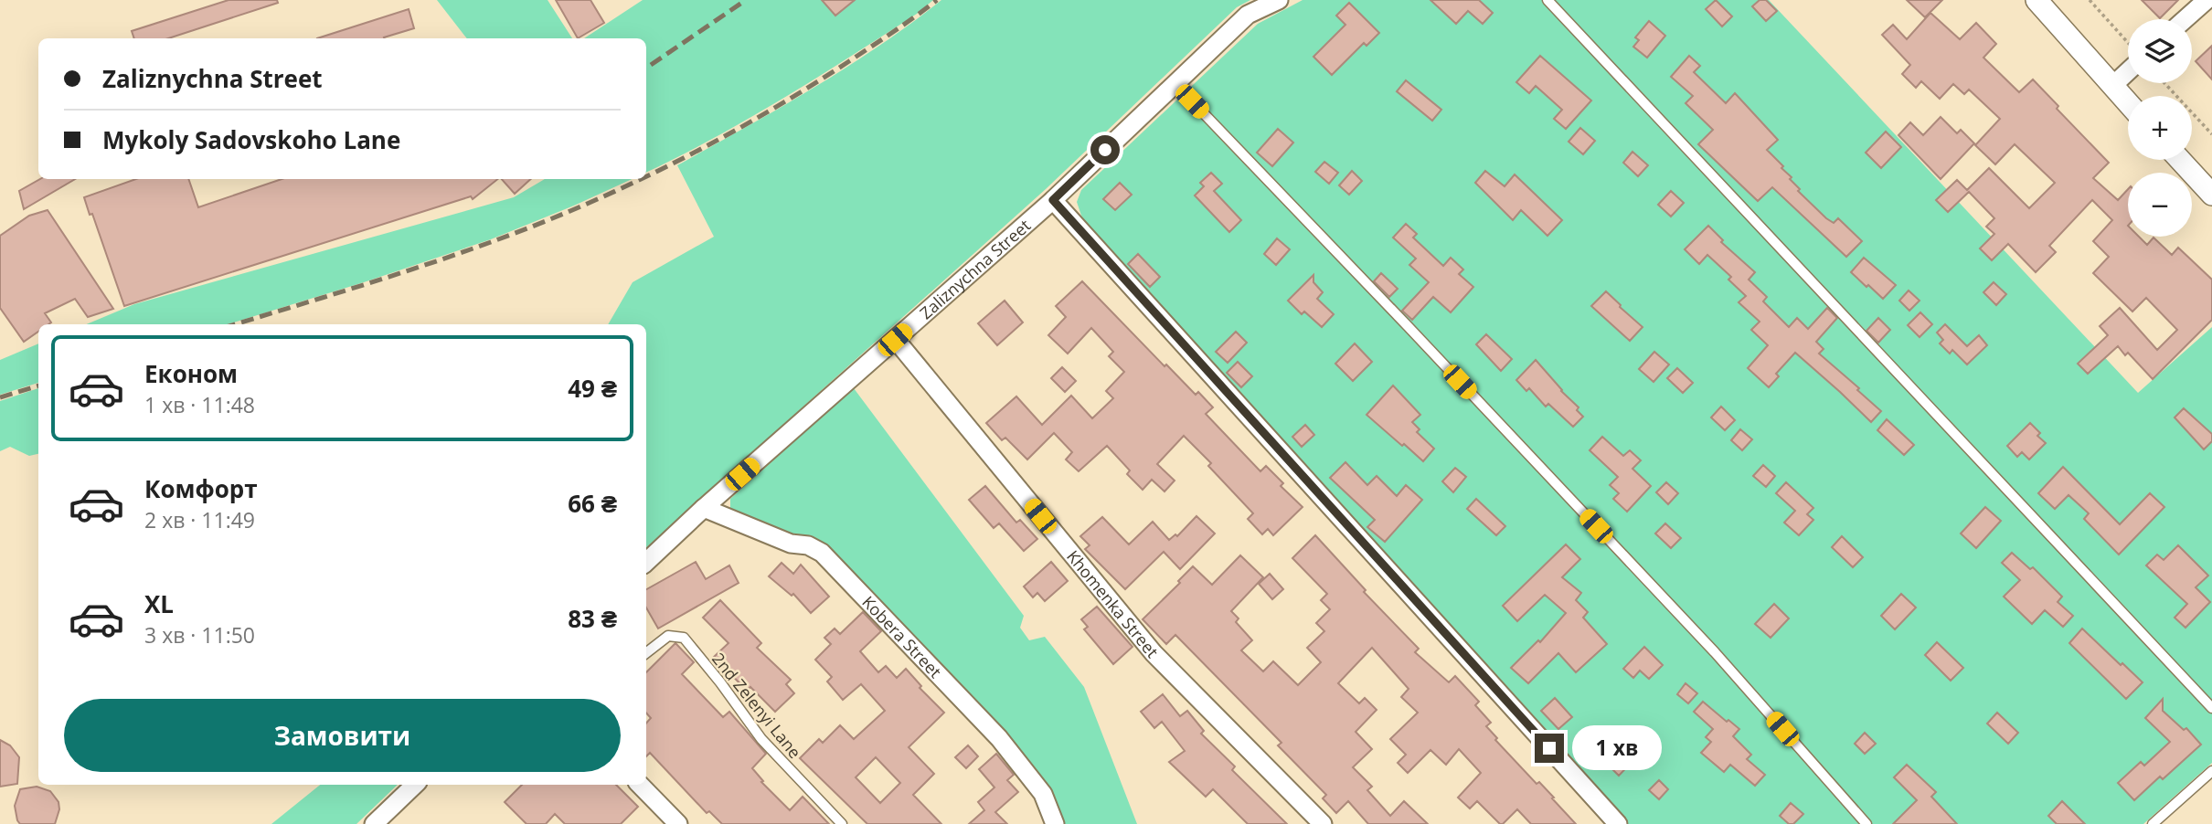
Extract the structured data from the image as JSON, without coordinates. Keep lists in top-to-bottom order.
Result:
{
  "streets": {
    "street": ["Zaliznychna Street", "Khomenka Street", "Kobera Street"],
    "lane": ["2nd Zelenyi Lane"]
  },
  "crossings": [
    ["Zaliznychna Street", "Khomenka Street"],
    ["Zaliznychna Street", "Kobera Street"]
  ],
  "page": {
    "map_buttons": ["+", "−"],
    "banner": ["Zaliznychna Street", "Mykoly Sadovskoho Lane"],
    "list": [
      {
        "name": "Економ",
        "note": "1 хв · 11:48",
        "value": "49 ₴"
      },
      {
        "name": "Комфорт",
        "note": "2 хв · 11:49",
        "value": "66 ₴"
      },
      {
        "name": "XL",
        "note": "3 хв · 11:50",
        "value": "83 ₴"
      }
    ],
    "buttons": "Замовити",
    "bubble": "1 хв"
  }
}
